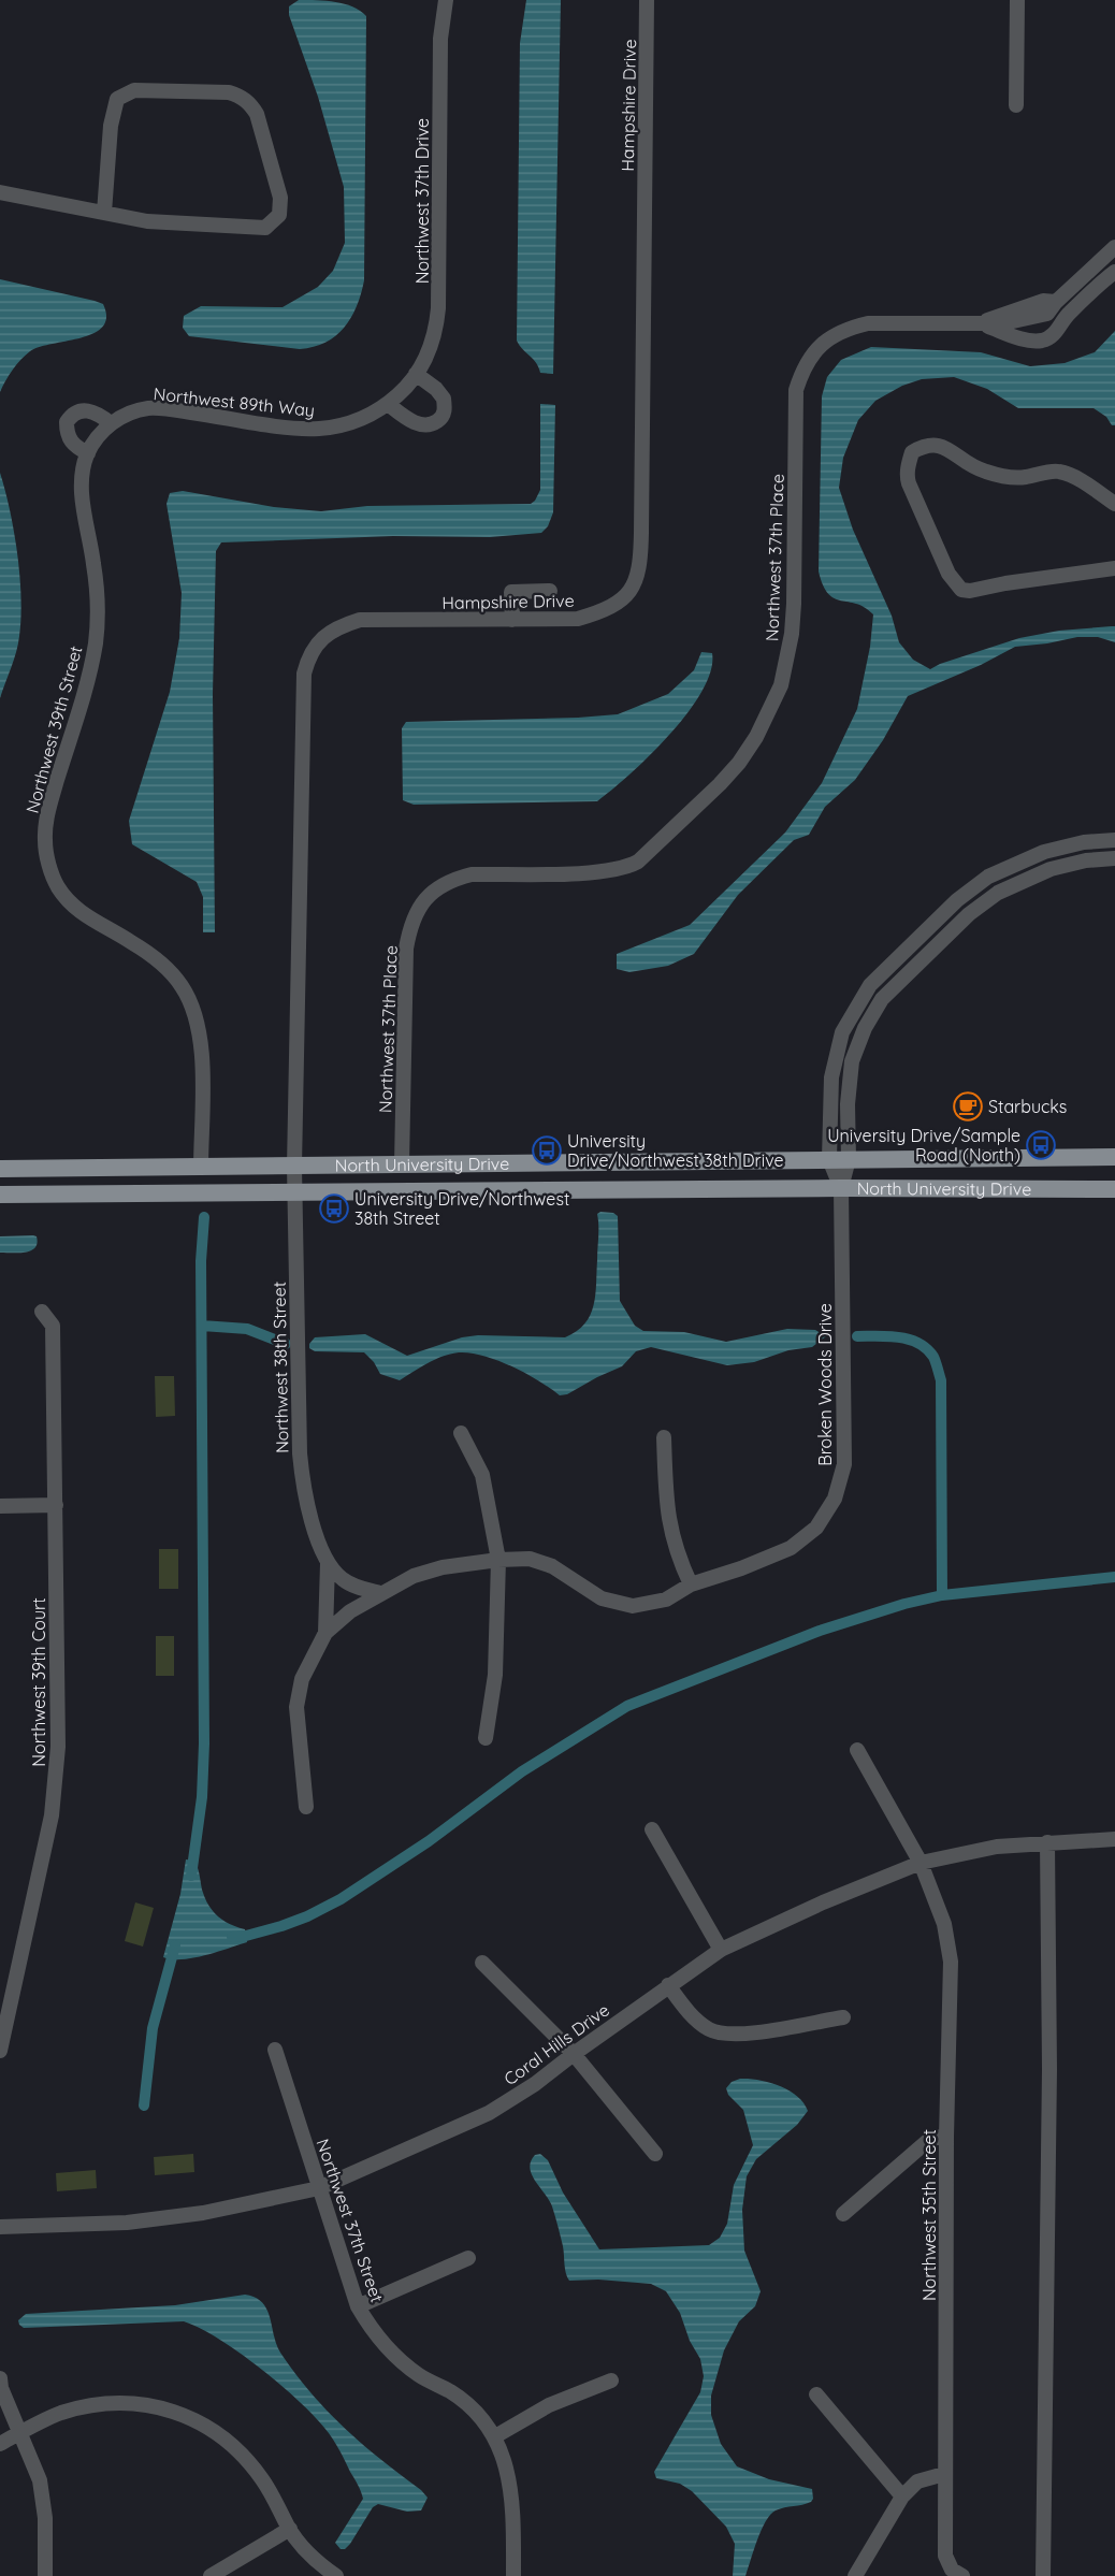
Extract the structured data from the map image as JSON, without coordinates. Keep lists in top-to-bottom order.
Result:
{
  "streets": {
    "main road": ["North University Drive"],
    "street": [
      "Hampshire Drive",
      "Northwest 37th Drive",
      "Northwest 89th Way",
      "Northwest 37th Place",
      "Northwest 39th Street",
      "Northwest 38th Street",
      "Broken Woods Drive",
      "Northwest 39th Court",
      "Coral Hills Drive",
      "Northwest 35th Street",
      "Northwest 37th Street"
    ]
  },
  "crossings": [
    ["Hampshire Drive", "North University Drive"],
    ["Hampshire Drive", "Northwest 38th Street"],
    ["Northwest 37th Drive", "Northwest 89th Way"],
    ["Northwest 89th Way", "Northwest 39th Street"],
    ["Northwest 37th Place", "North University Drive"],
    ["Northwest 39th Street", "North University Drive"],
    ["North University Drive", "Northwest 38th Street"],
    ["North University Drive", "Broken Woods Drive"],
    ["Northwest 38th Street", "Broken Woods Drive"],
    ["Coral Hills Drive", "Northwest 35th Street"],
    ["Coral Hills Drive", "Northwest 37th Street"]
  ],
  "places": {
    "cafe": ["Starbucks"],
    "bus stop": ["University Drive/Sample Road (North)", "University Drive/Northwest 38th Drive", "University Drive/Northwest 38th Street"]
  }
}
